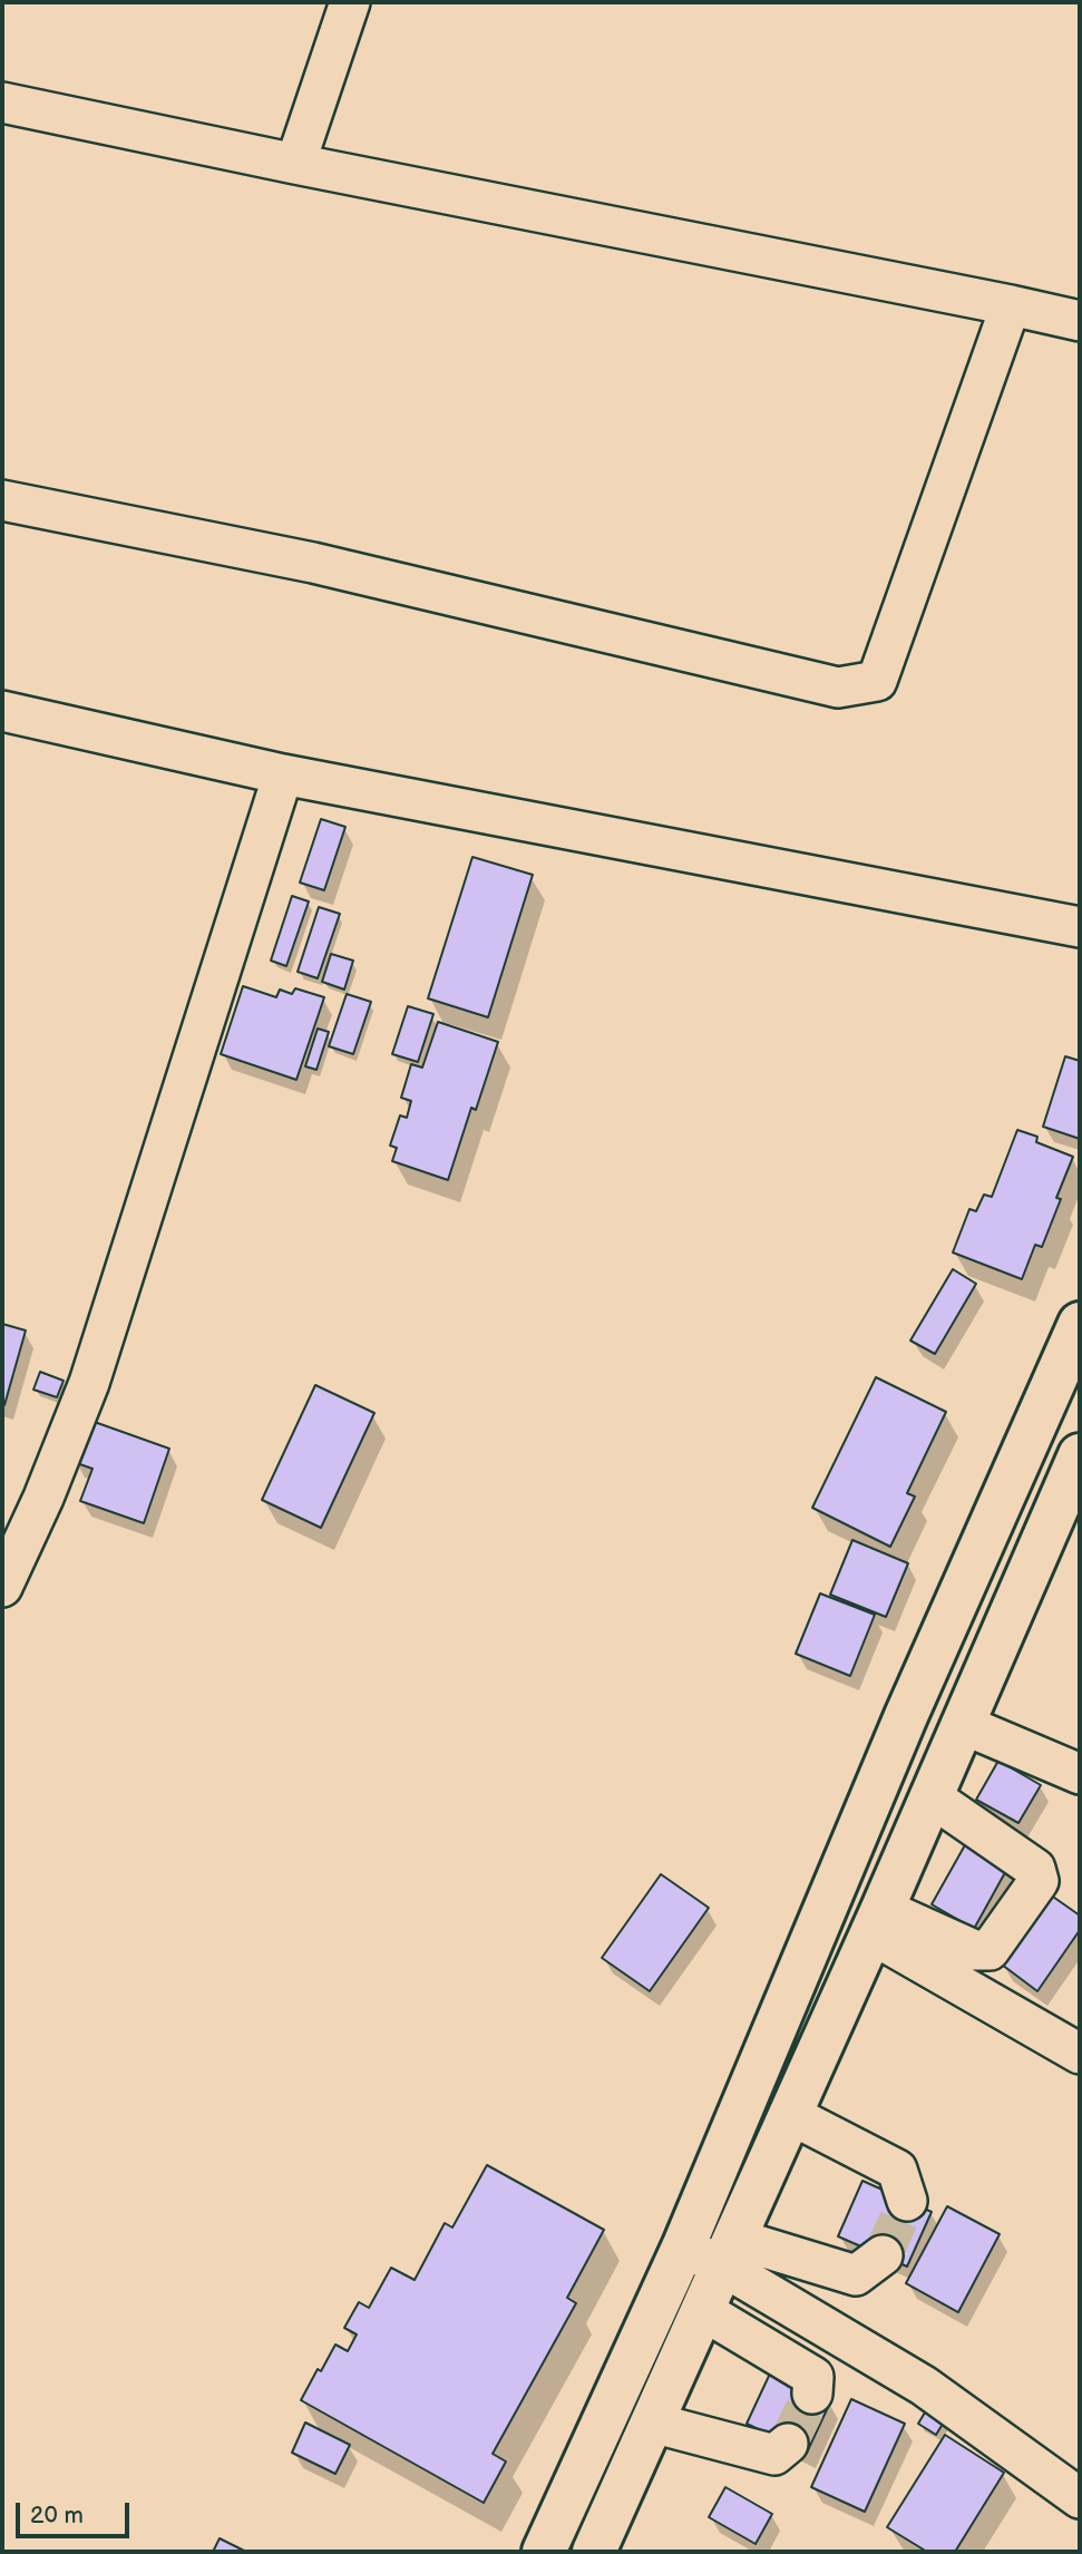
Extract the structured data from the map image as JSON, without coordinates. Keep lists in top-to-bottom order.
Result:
{
  "scale_bar": "20 m"
}
